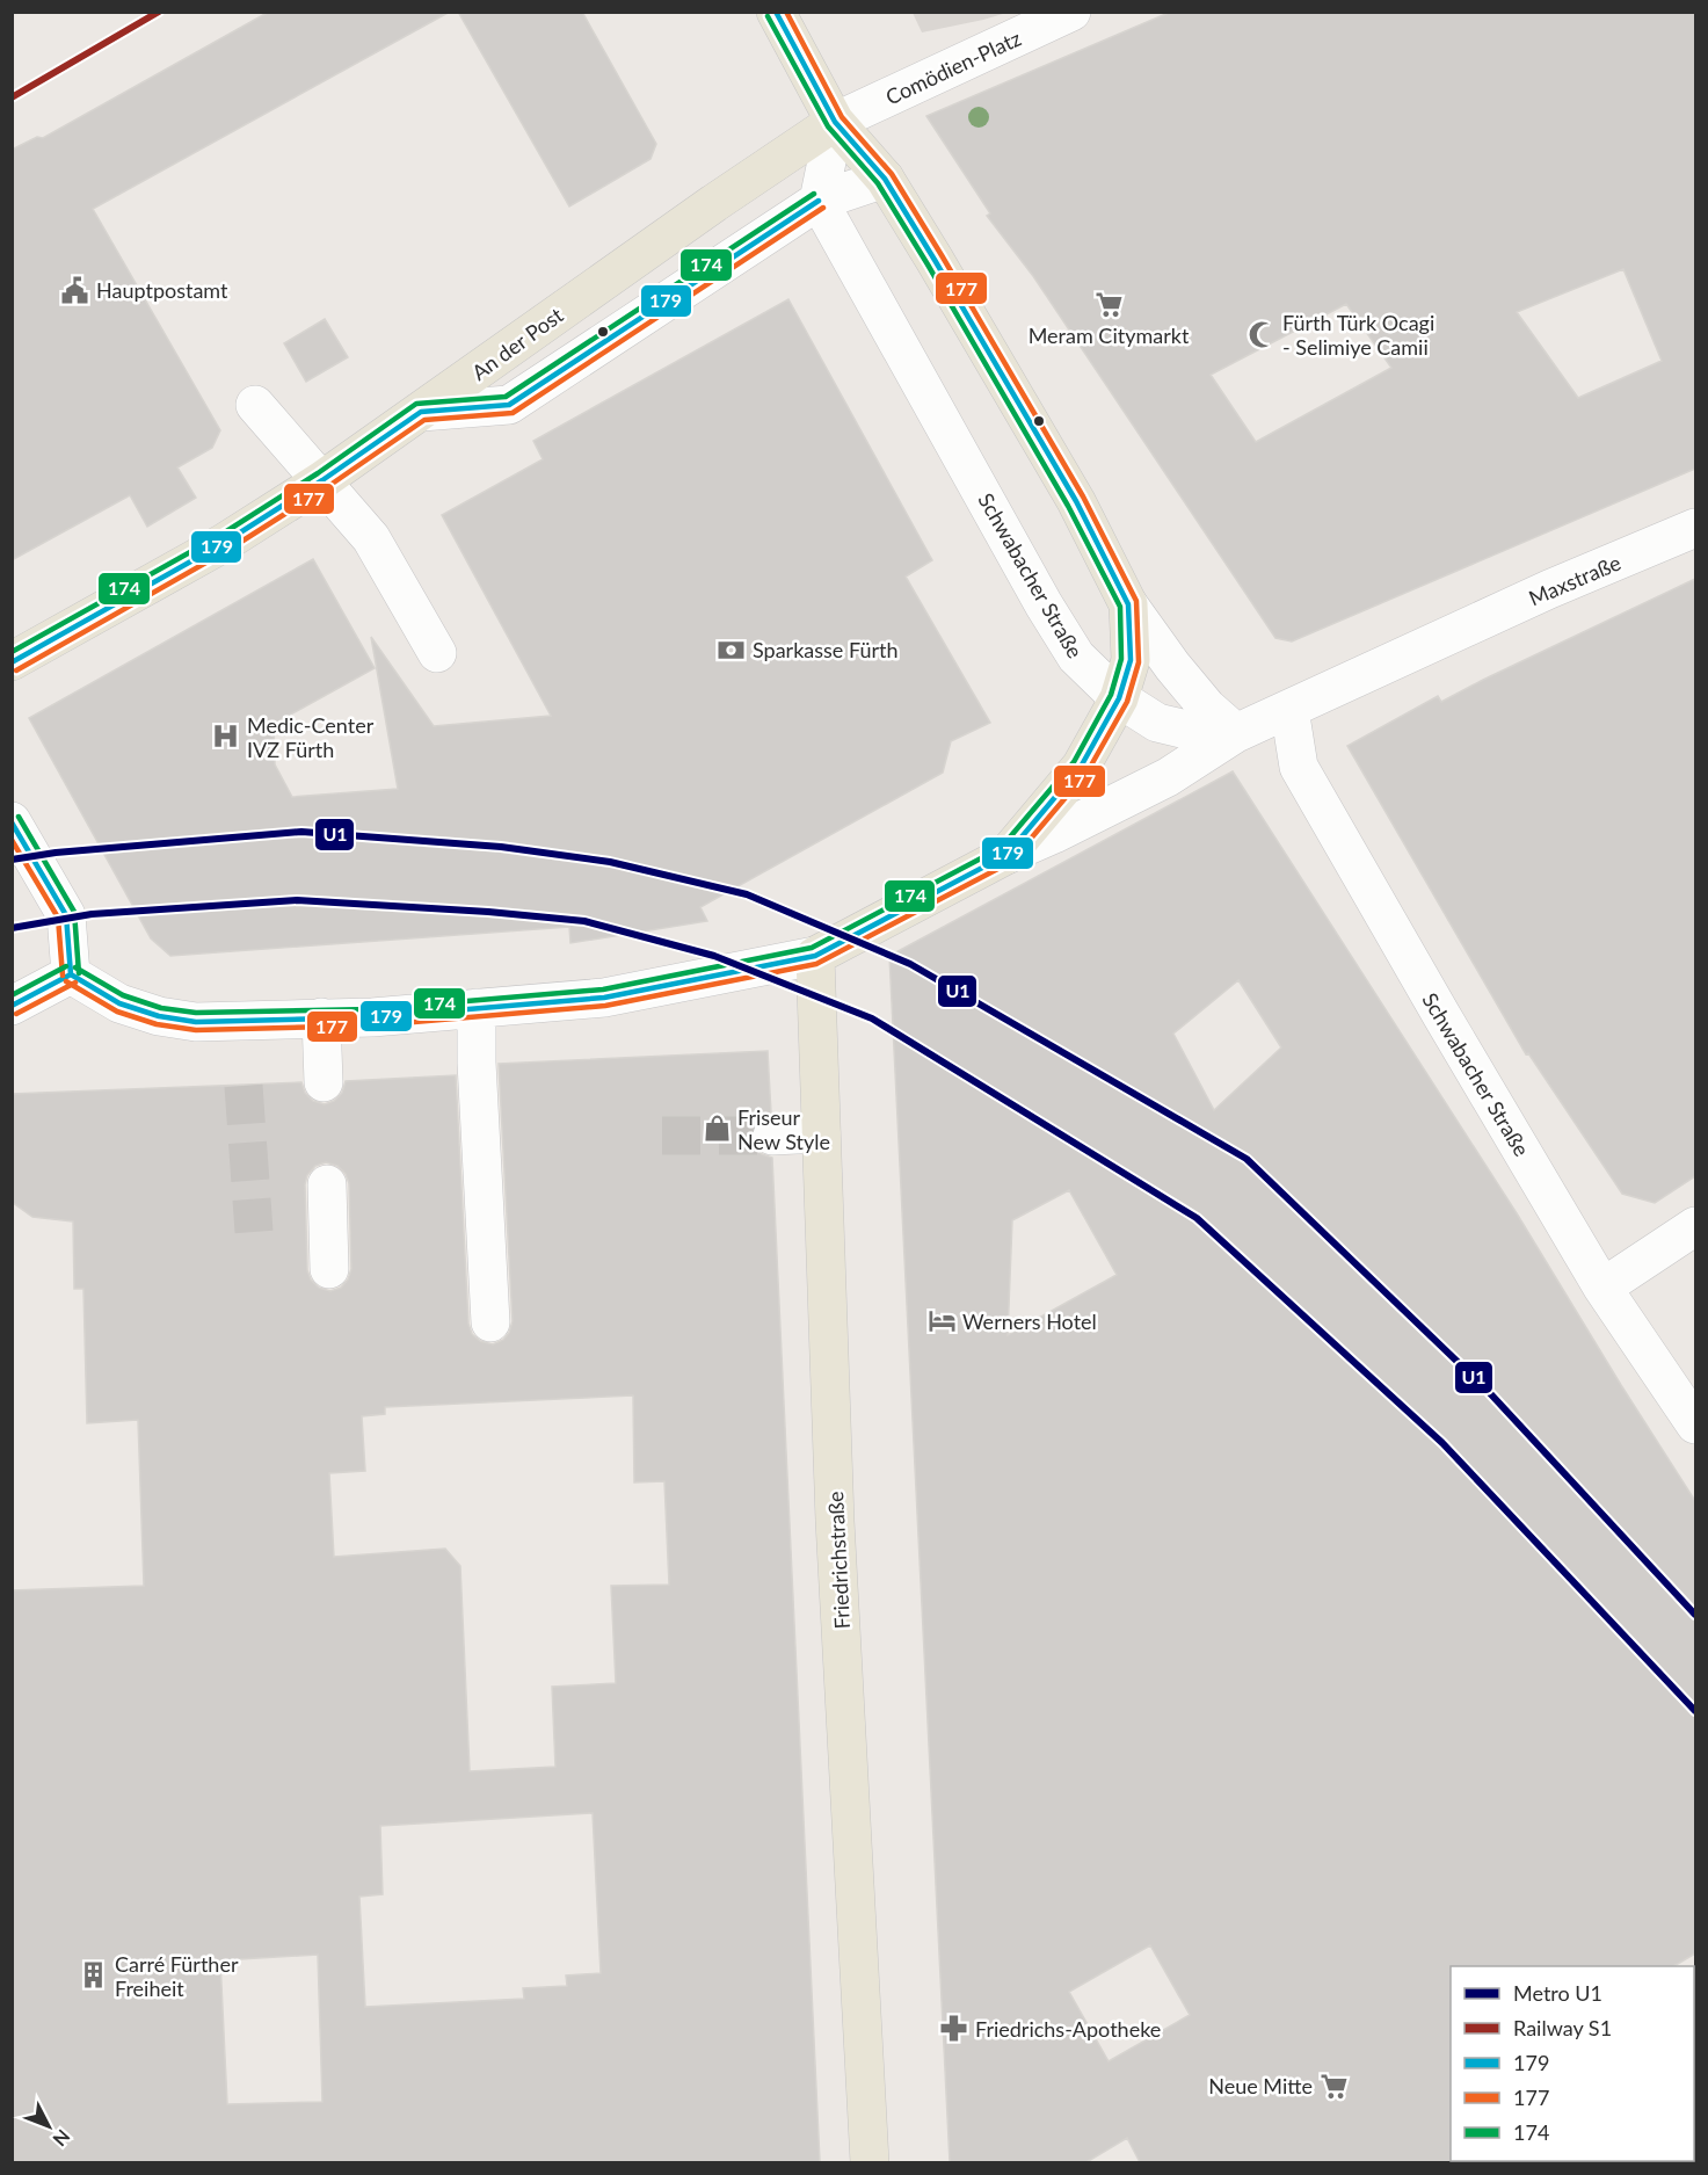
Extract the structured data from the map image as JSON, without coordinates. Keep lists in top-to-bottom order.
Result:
{
  "streets": {
    "main road": ["An der Post", "Maxstraße", "Friedrichstraße"],
    "street": ["Comödien-Platz", "Schwabacher Straße"]
  },
  "crossings": [
    ["Comödien-Platz", "An der Post"],
    ["Schwabacher Straße", "Maxstraße"],
    ["Maxstraße", "Friedrichstraße"]
  ],
  "places": {
    "public building": ["Hauptpostamt"],
    "supermarket": ["Meram Citymarkt", "Neue Mitte"],
    "mosque": ["Fürth Türk Ocagi - Selimiye Camii"],
    "bank": ["Sparkasse Fürth"],
    "hospital": ["Medic-Center IVZ Fürth"],
    "shop": ["Friseur New Style"],
    "hotel": ["Werners Hotel"],
    "building": ["Carré Fürther Freiheit"],
    "pharmacy": ["Friedrichs-Apotheke"]
  },
  "lines": [
    "rail line S1",
    "transit line 179",
    "transit line 177",
    "transit line 174",
    "metro line U1"
  ],
  "legend": [
    "Metro U1",
    "Railway S1",
    "179",
    "177",
    "174"
  ],
  "north": "bottom right"
}
